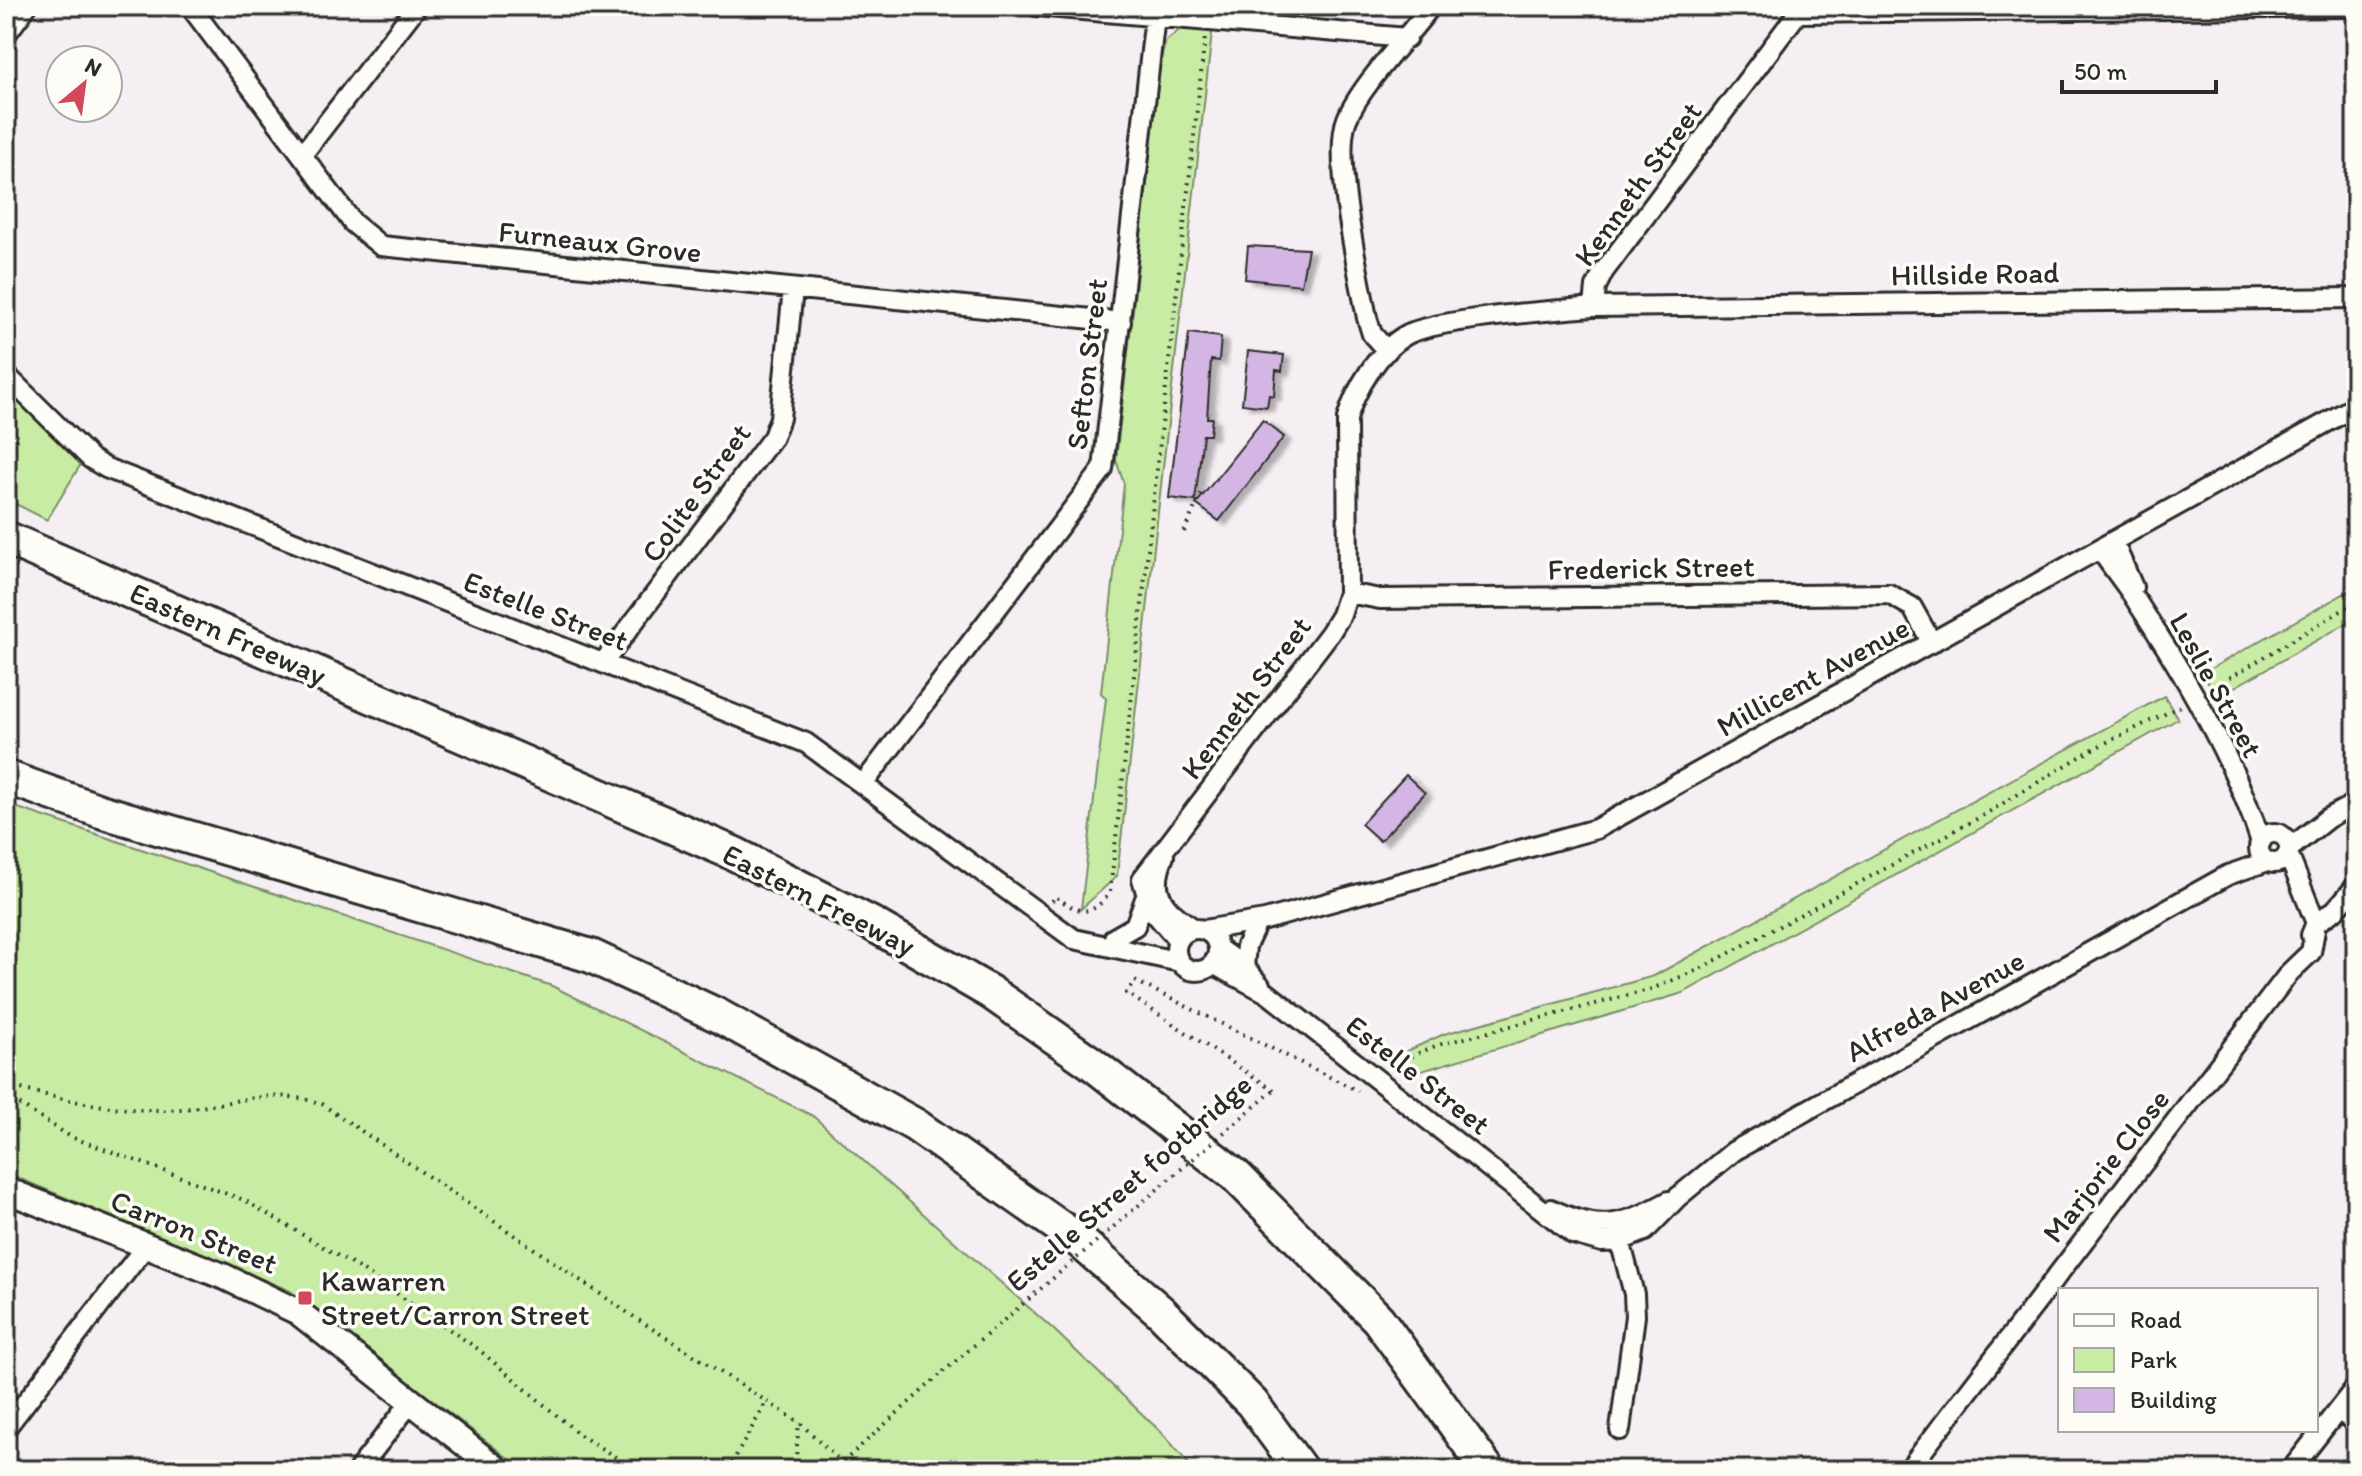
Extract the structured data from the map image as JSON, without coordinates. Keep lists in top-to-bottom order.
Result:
{
  "streets": {
    "highway": ["Eastern Freeway"],
    "street": [
      "Kenneth Street",
      "Furneaux Grove",
      "Hillside Road",
      "Sefton Street",
      "Colite Street",
      "Frederick Street",
      "Estelle Street",
      "Millicent Avenue",
      "Leslie Street",
      "Alfreda Avenue",
      "Marjorie Close",
      "Carron Street"
    ],
    "path": ["Estelle Street footbridge"]
  },
  "crossings": [
    ["Kenneth Street", "Hillside Road"],
    ["Kenneth Street", "Frederick Street"],
    ["Kenneth Street", "Millicent Avenue"],
    ["Furneaux Grove", "Sefton Street"],
    ["Furneaux Grove", "Colite Street"],
    ["Sefton Street", "Estelle Street"],
    ["Colite Street", "Estelle Street"],
    ["Frederick Street", "Millicent Avenue"],
    ["Estelle Street", "Millicent Avenue"],
    ["Estelle Street", "Alfreda Avenue"],
    ["Estelle Street", "Estelle Street footbridge"],
    ["Millicent Avenue", "Leslie Street"],
    ["Leslie Street", "Alfreda Avenue"],
    ["Leslie Street", "Marjorie Close"]
  ],
  "places": {
    "transit": ["Kawarren Street/Carron Street"]
  },
  "legend": ["Road", "Park", "Building"],
  "scale_bar": "50 m",
  "north": "top right"
}
